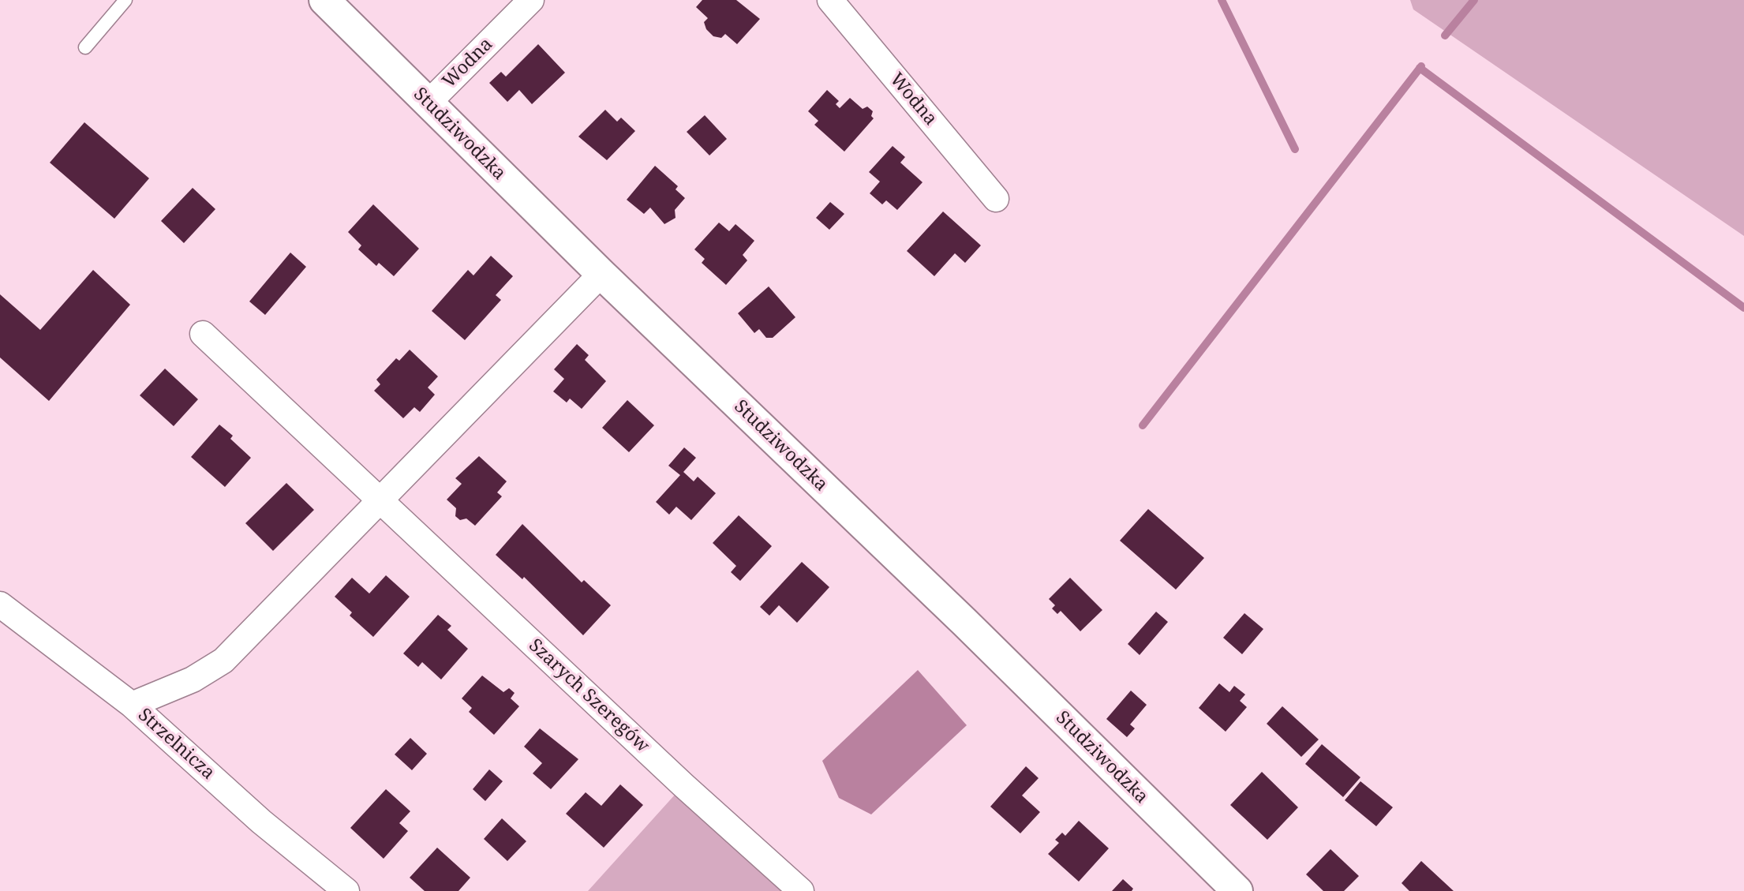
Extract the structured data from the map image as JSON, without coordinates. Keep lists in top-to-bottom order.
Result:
{
  "streets": {
    "street": [
      "Wodna",
      "Studziwodzka",
      "Szarych Szeregów",
      "Strzelnicza"
    ]
  },
  "crossings": [
    ["Wodna", "Studziwodzka"]
  ]
}
